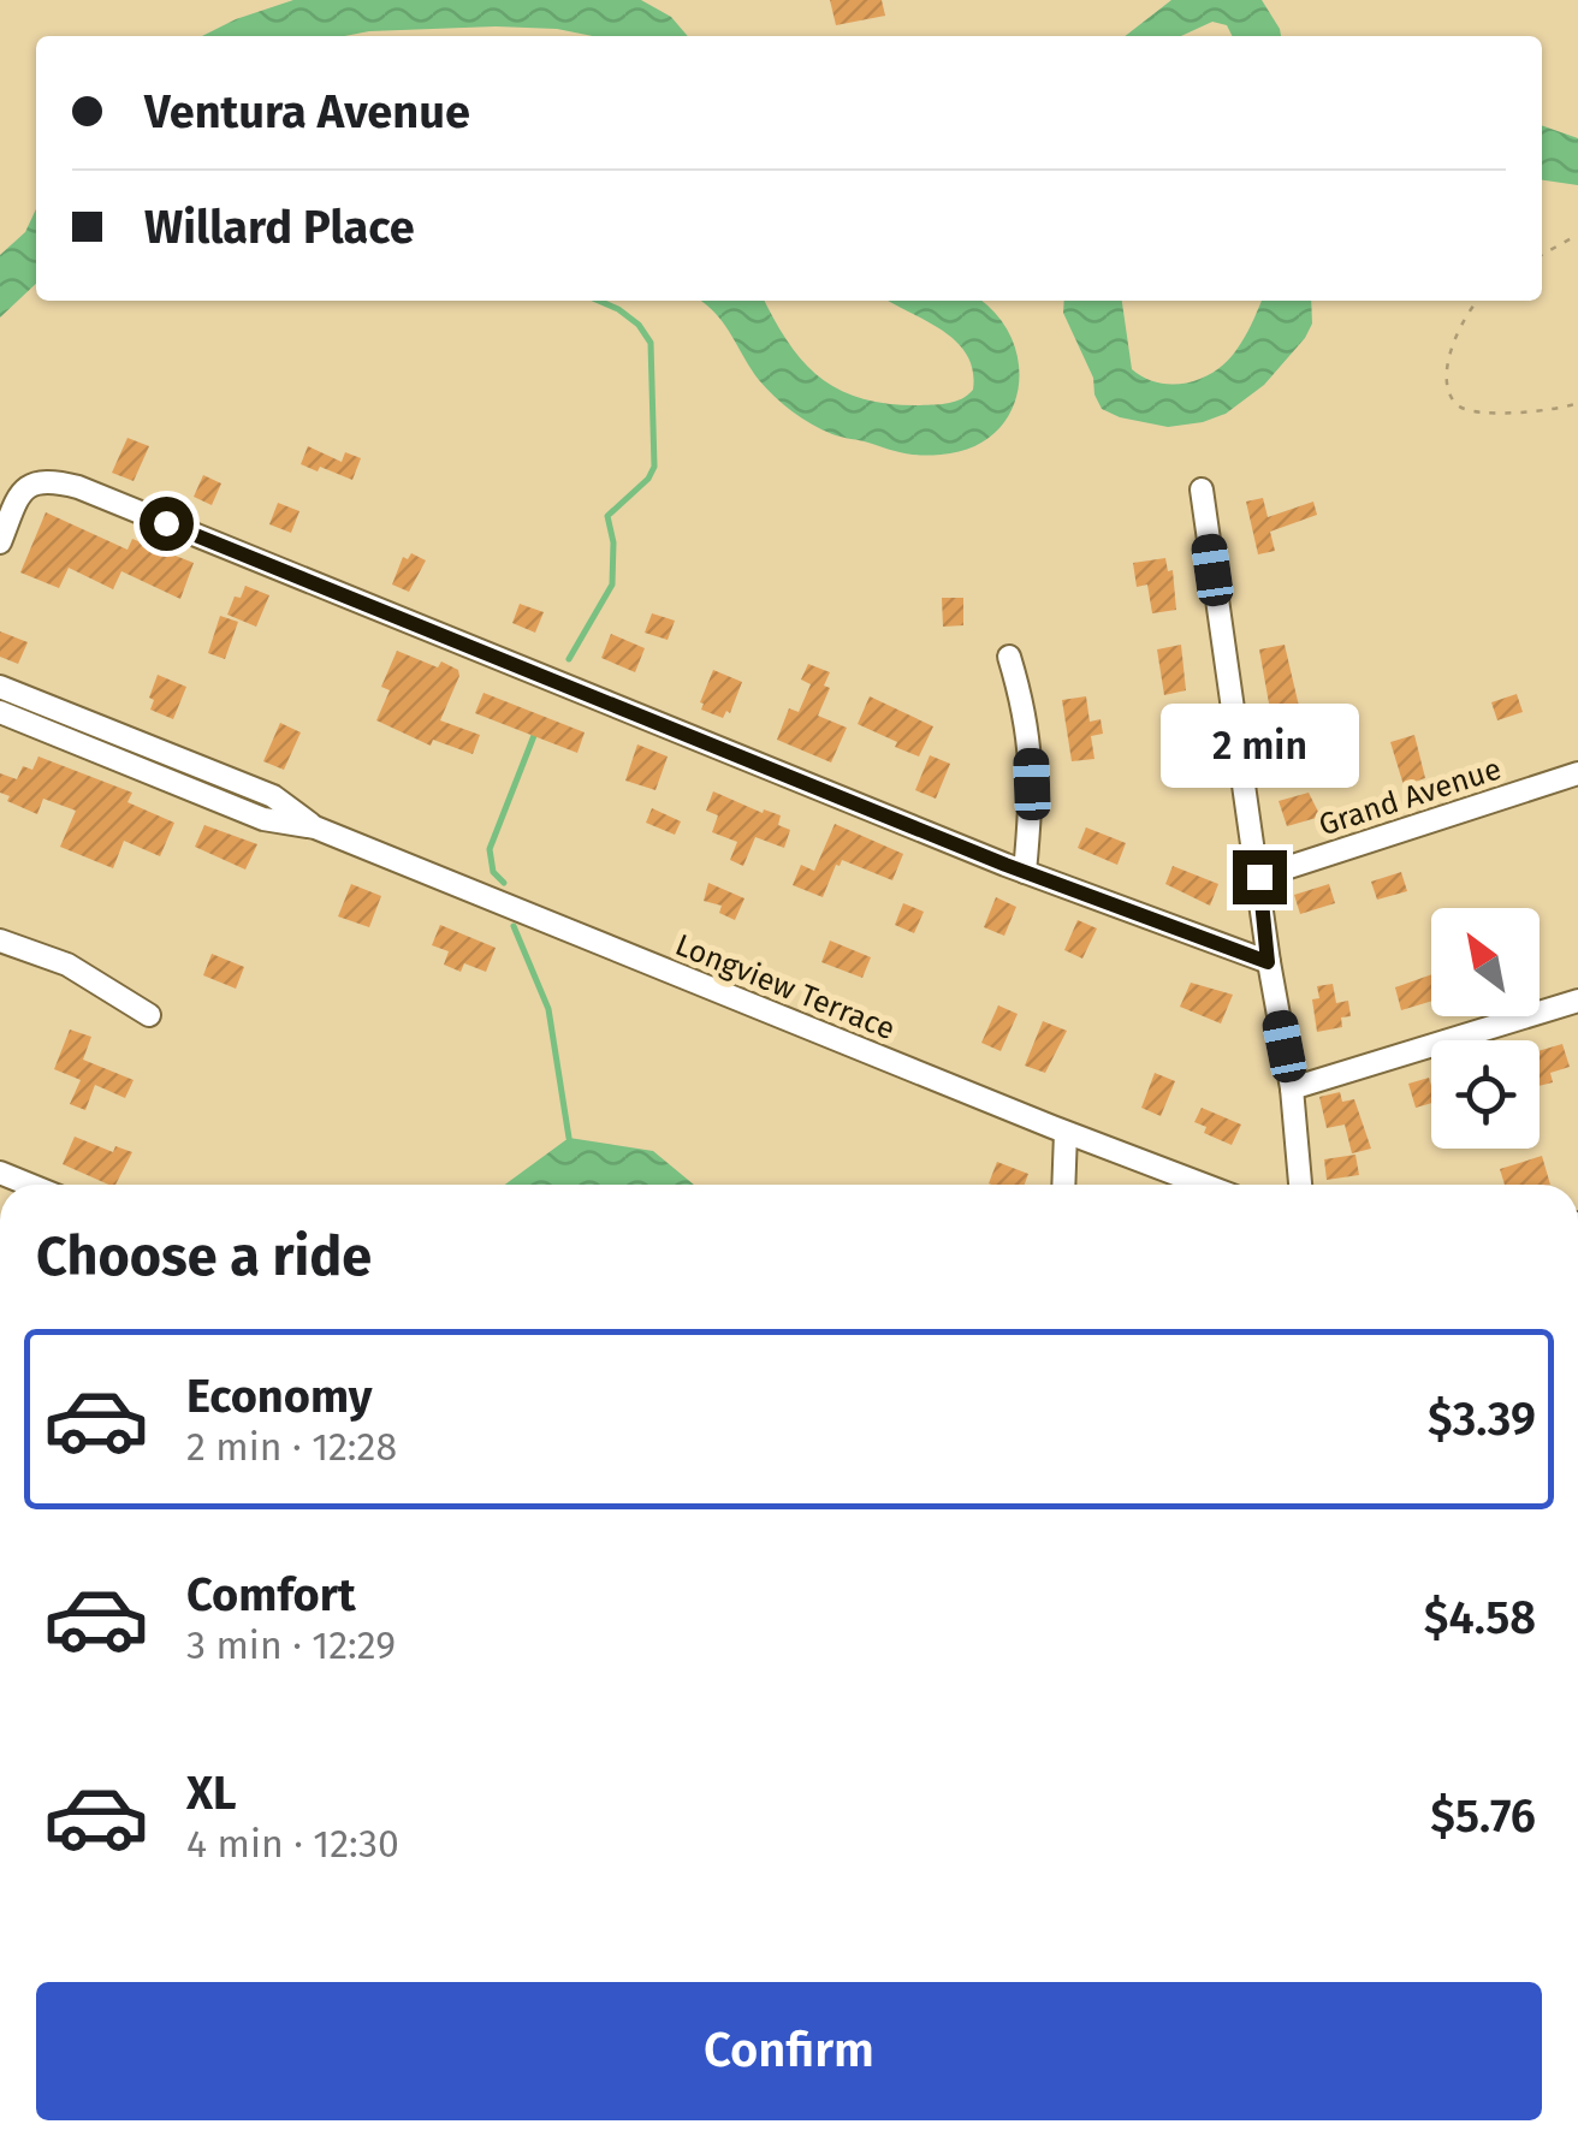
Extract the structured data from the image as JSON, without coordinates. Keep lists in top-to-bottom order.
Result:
{
  "streets": {
    "street": ["Grand Avenue", "Longview Terrace"]
  },
  "north": "top left",
  "page": {
    "banner": ["Ventura Avenue", "Willard Place"],
    "bubble": "2 min",
    "heading": "Choose a ride",
    "list": [
      {
        "name": "Economy",
        "note": "2 min · 12:28",
        "value": "$3.39"
      },
      {
        "name": "Comfort",
        "note": "3 min · 12:29",
        "value": "$4.58"
      },
      {
        "name": "XL",
        "note": "4 min · 12:30",
        "value": "$5.76"
      }
    ],
    "buttons": "Confirm"
  }
}
